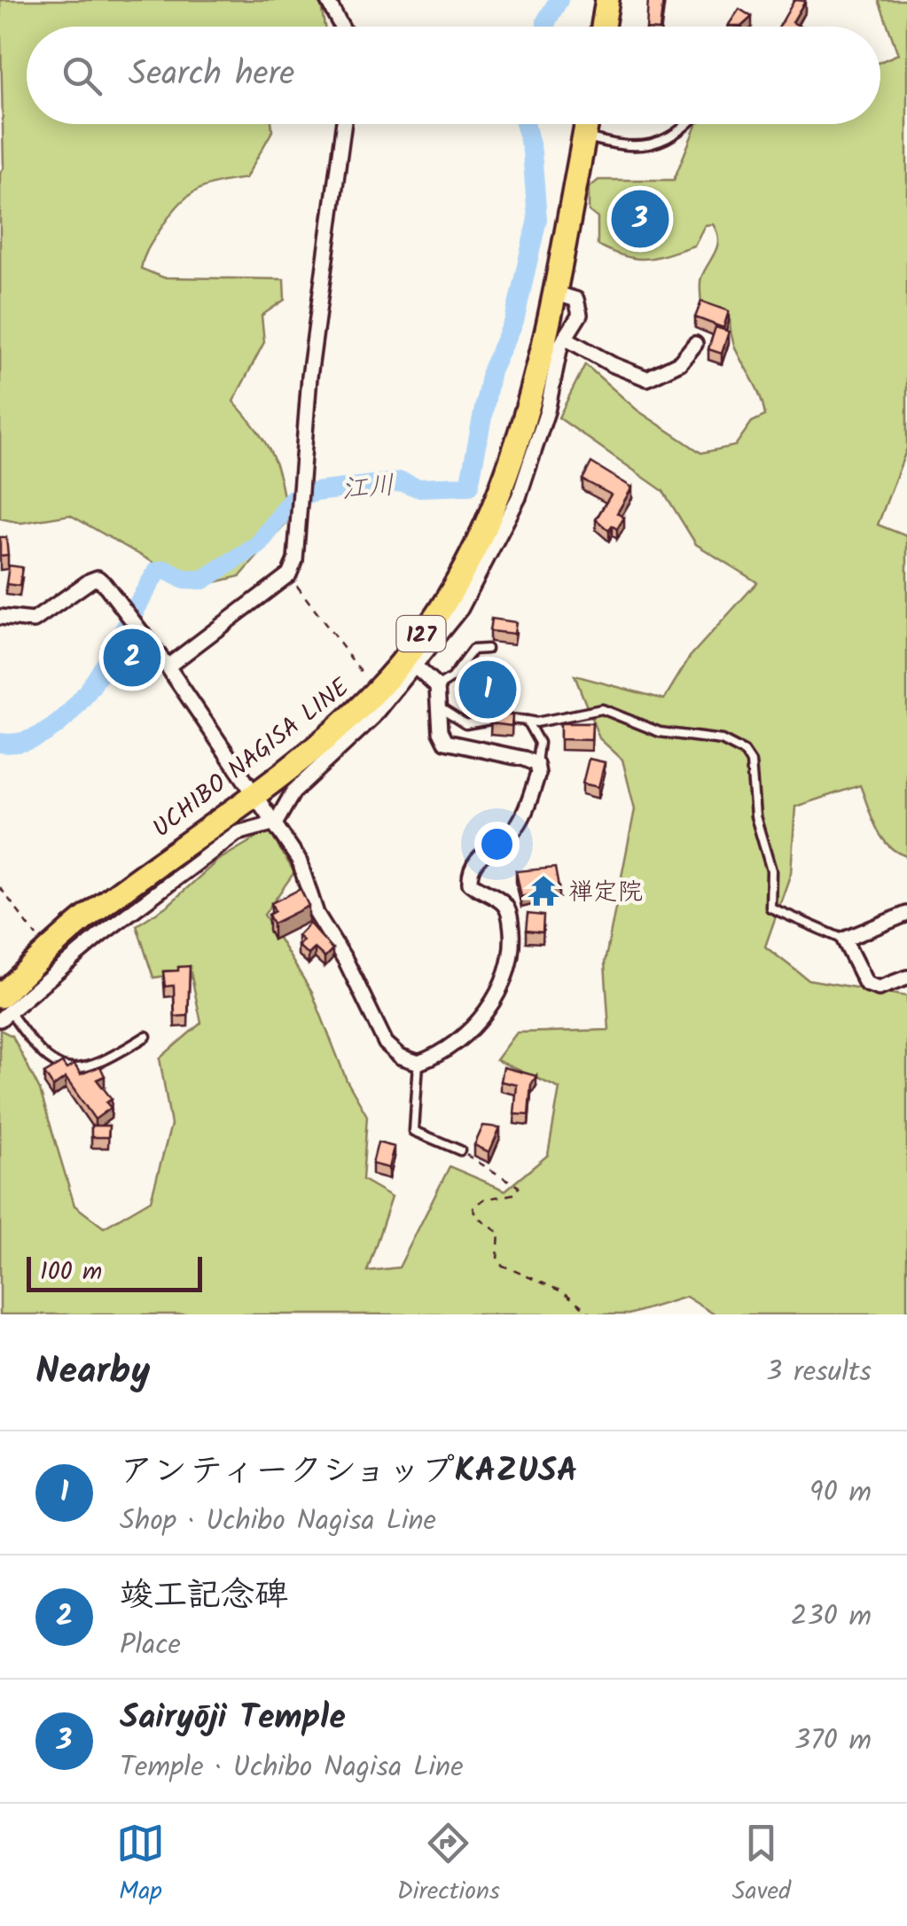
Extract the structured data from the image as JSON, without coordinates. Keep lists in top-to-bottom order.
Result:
{
  "streets": {
    "highway": ["127", "UCHIBO NAGISA LINE"]
  },
  "water": ["江川"],
  "places": {
    "temple": ["禅定院"]
  },
  "scale_bar": "100 m",
  "page": {
    "search": "Search here",
    "pins": ["3", "2", "1"],
    "scale": "100 m",
    "heading": ["Nearby", "3 results"],
    "list": [
      {
        "mark": "1",
        "name": "アンティークショップKAZUSA",
        "note": "Shop · Uchibo Nagisa Line",
        "value": "90 m"
      },
      {
        "mark": "2",
        "name": "竣工記念碑",
        "note": "Place",
        "value": "230 m"
      },
      {
        "mark": "3",
        "name": "Sairyōji Temple",
        "note": "Temple · Uchibo Nagisa Line",
        "value": "370 m"
      }
    ],
    "nav": ["Map", "Directions", "Saved"]
  }
}
